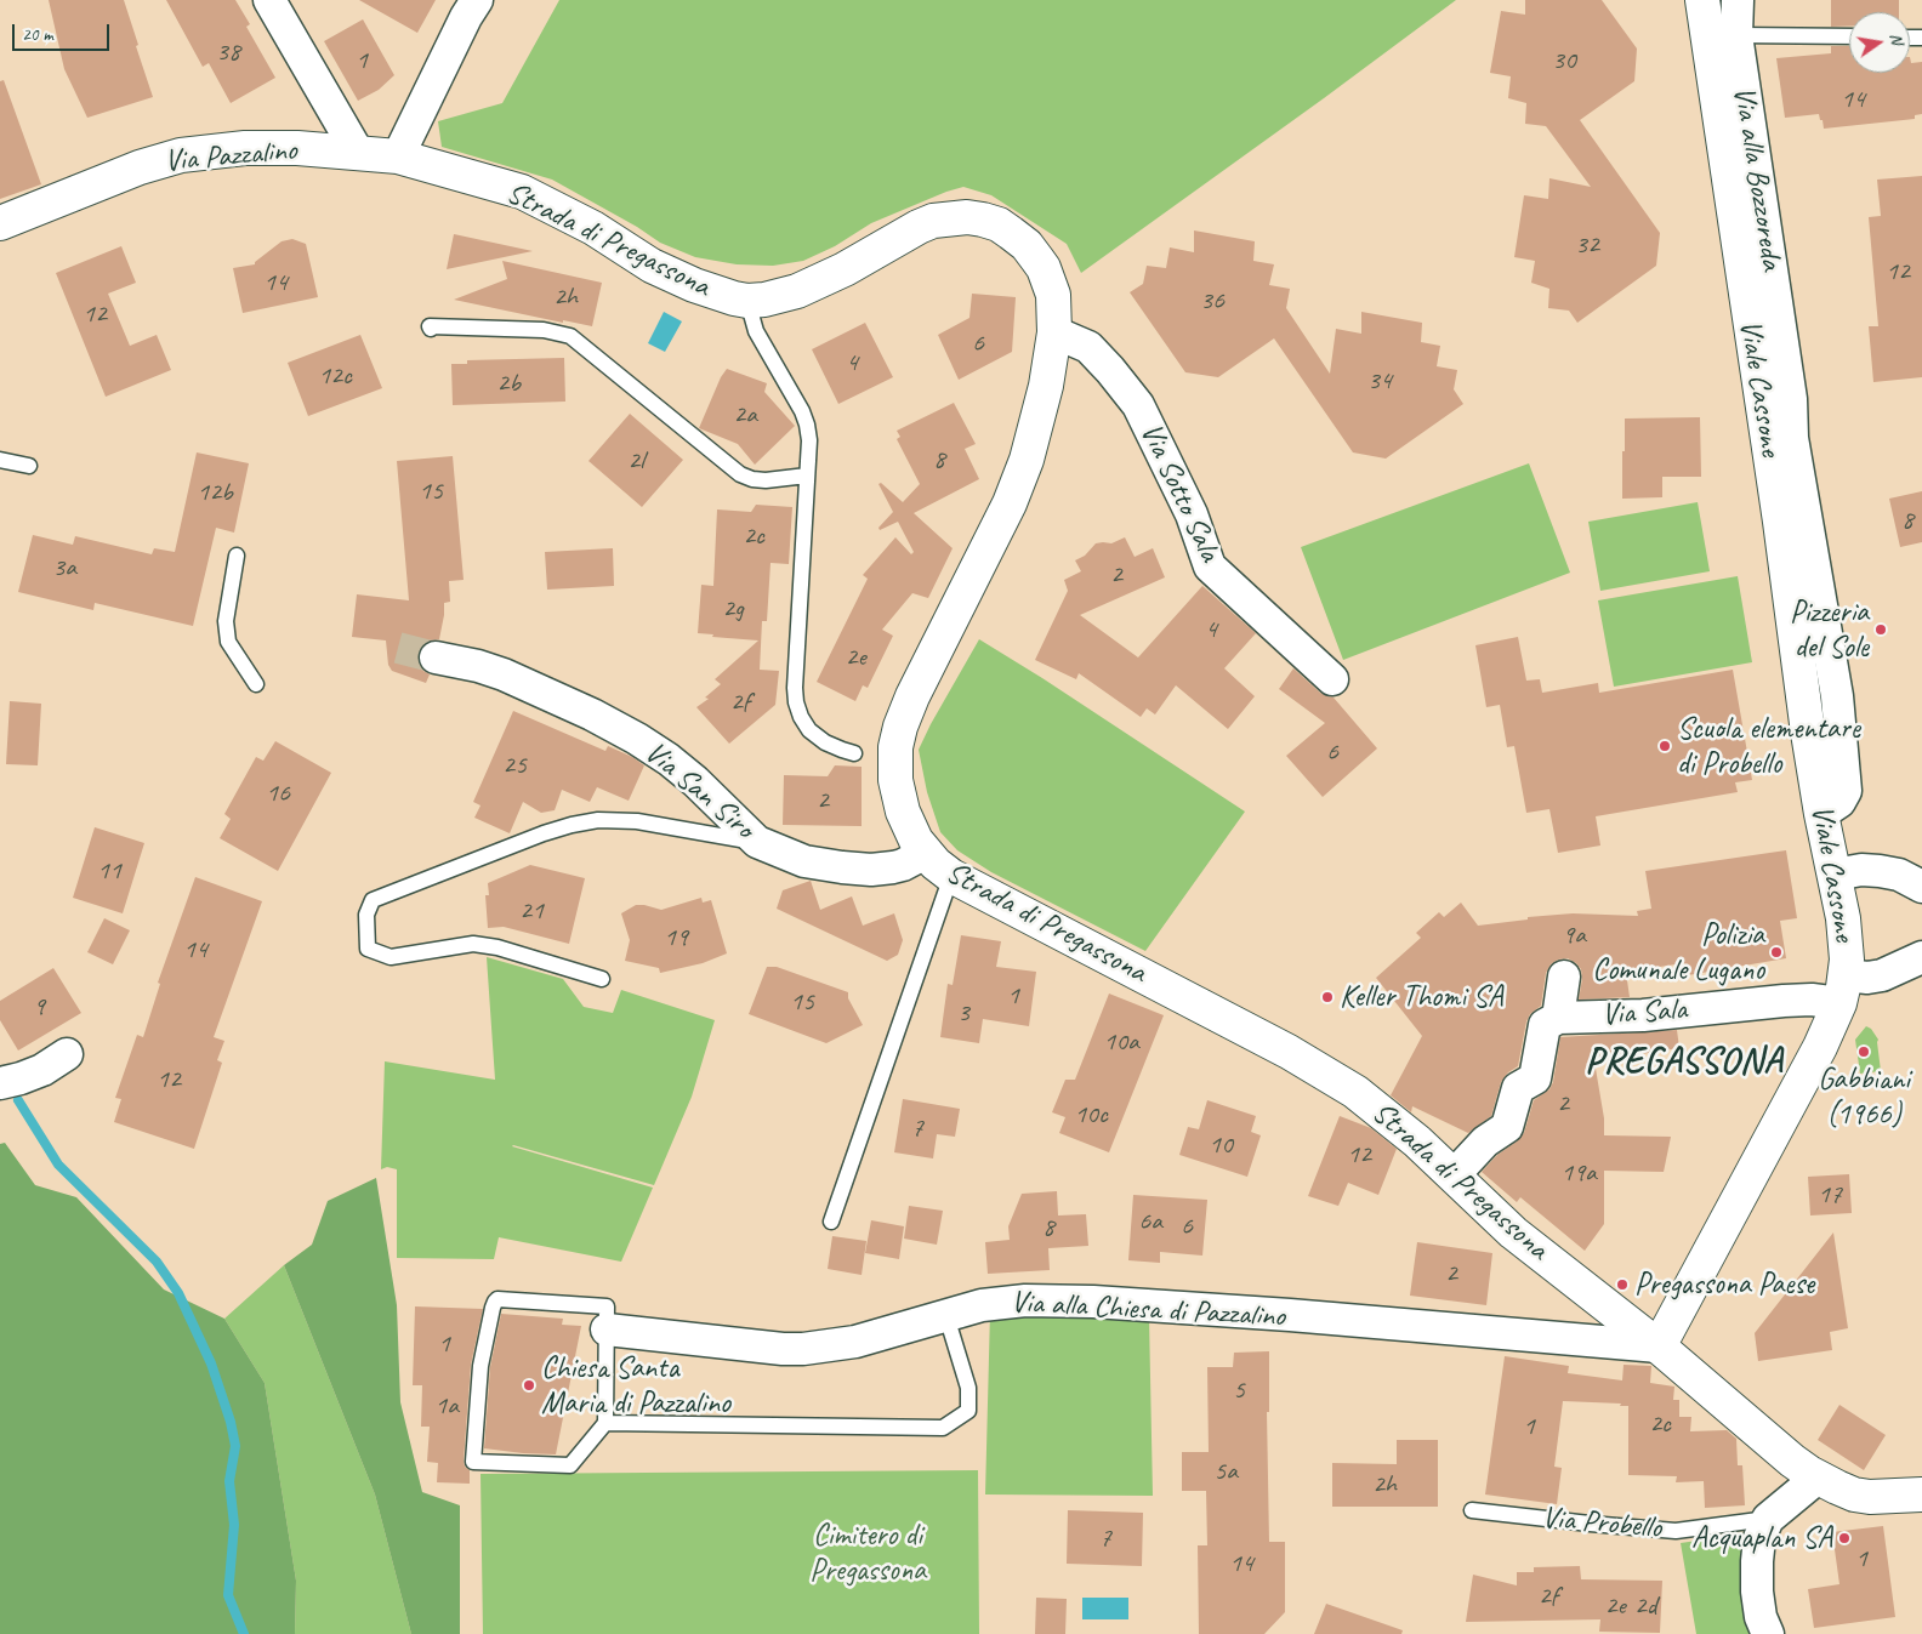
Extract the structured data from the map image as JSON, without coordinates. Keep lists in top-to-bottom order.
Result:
{
  "streets": {
    "street": [
      "Via Pazzalino",
      "Via alla Bozzoreda",
      "Strada di Pregassona",
      "Viale Cassone",
      "Via Sotto Sala",
      "Via San Siro",
      "Via Sala",
      "Via alla Chiesa di Pazzalino"
    ],
    "lane": ["Via Probello"]
  },
  "crossings": [
    ["Via Pazzalino", "Strada di Pregassona"],
    ["Via alla Bozzoreda", "Viale Cassone"],
    ["Strada di Pregassona", "Viale Cassone"],
    ["Strada di Pregassona", "Via Sotto Sala"],
    ["Strada di Pregassona", "Via San Siro"],
    ["Strada di Pregassona", "Via Sala"],
    ["Strada di Pregassona", "Via alla Chiesa di Pazzalino"],
    ["Viale Cassone", "Via Sala"],
    ["Viale Cassone", "Via alla Chiesa di Pazzalino"]
  ],
  "districts": ["PREGASSONA"],
  "parks": ["Cimitero di Pregassona"],
  "places": [
    "Pizzeria del Sole",
    "Scuola elementare di Probello",
    "Polizia Comunale Lugano",
    "Keller Thomi SA",
    "Gabbiani (1966)",
    "Pregassona Paese",
    "Chiesa Santa Maria di Pazzalino",
    "Acquaplan SA"
  ],
  "house_numbers": [
    "38",
    "1",
    "30",
    "14",
    "32",
    "12",
    "14",
    "2h",
    "36",
    "12",
    "6",
    "4",
    "12c",
    "34",
    "2b",
    "2a",
    "8",
    "2l",
    "15",
    "12b",
    "8",
    "2c",
    "3a",
    "2",
    "2g",
    "4",
    "2e",
    "2f",
    "6",
    "25",
    "16",
    "2",
    "11",
    "21",
    "9a",
    "19",
    "14",
    "1",
    "15",
    "9",
    "3",
    "10a",
    "12",
    "2",
    "10c",
    "7",
    "10",
    "12",
    "19a",
    "17",
    "6a",
    "6",
    "8",
    "2",
    "1",
    "5",
    "1a",
    "2c",
    "1",
    "5a",
    "2h",
    "7",
    "1",
    "14",
    "2f",
    "2e",
    "2d"
  ],
  "scale_bar": "20 m",
  "north": "right"
}
